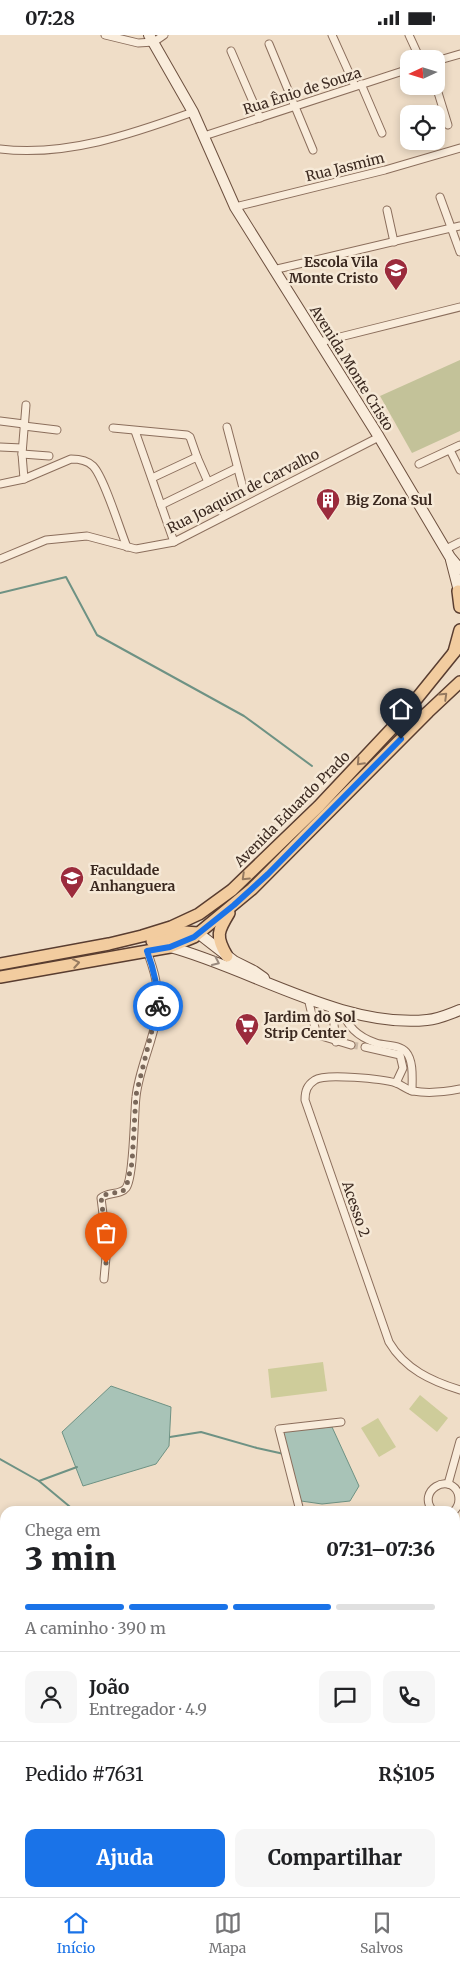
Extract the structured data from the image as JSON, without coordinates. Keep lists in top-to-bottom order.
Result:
{
  "streets": {
    "main road": ["Avenida Monte Cristo", "Avenida Eduardo Prado"],
    "street": [
      "Rua Ênio de Souza",
      "Rua Jasmim",
      "Rua Joaquim de Carvalho",
      "Acesso 2"
    ]
  },
  "crossings": [
    ["Rua Ênio de Souza", "Avenida Monte Cristo"],
    ["Rua Jasmim", "Avenida Monte Cristo"],
    ["Avenida Monte Cristo", "Rua Joaquim de Carvalho"]
  ],
  "places": {
    "school or university": ["Escola Vila Monte Cristo", "Faculdade Anhanguera"],
    "building": ["Big Zona Sul"],
    "supermarket": ["Jardim do Sol Strip Center"]
  },
  "north": "left",
  "page": {
    "status": "07:28",
    "heading": ["3 min", "Chega em", "07:31–07:36"],
    "panel": [
      "João",
      "Entregador · 4.9",
      "Pedido #7631",
      "R$105"
    ],
    "bar": "A caminho · 390 m",
    "buttons": ["Ajuda", "Compartilhar"],
    "tabs": ["Início", "Mapa", "Salvos"]
  }
}
